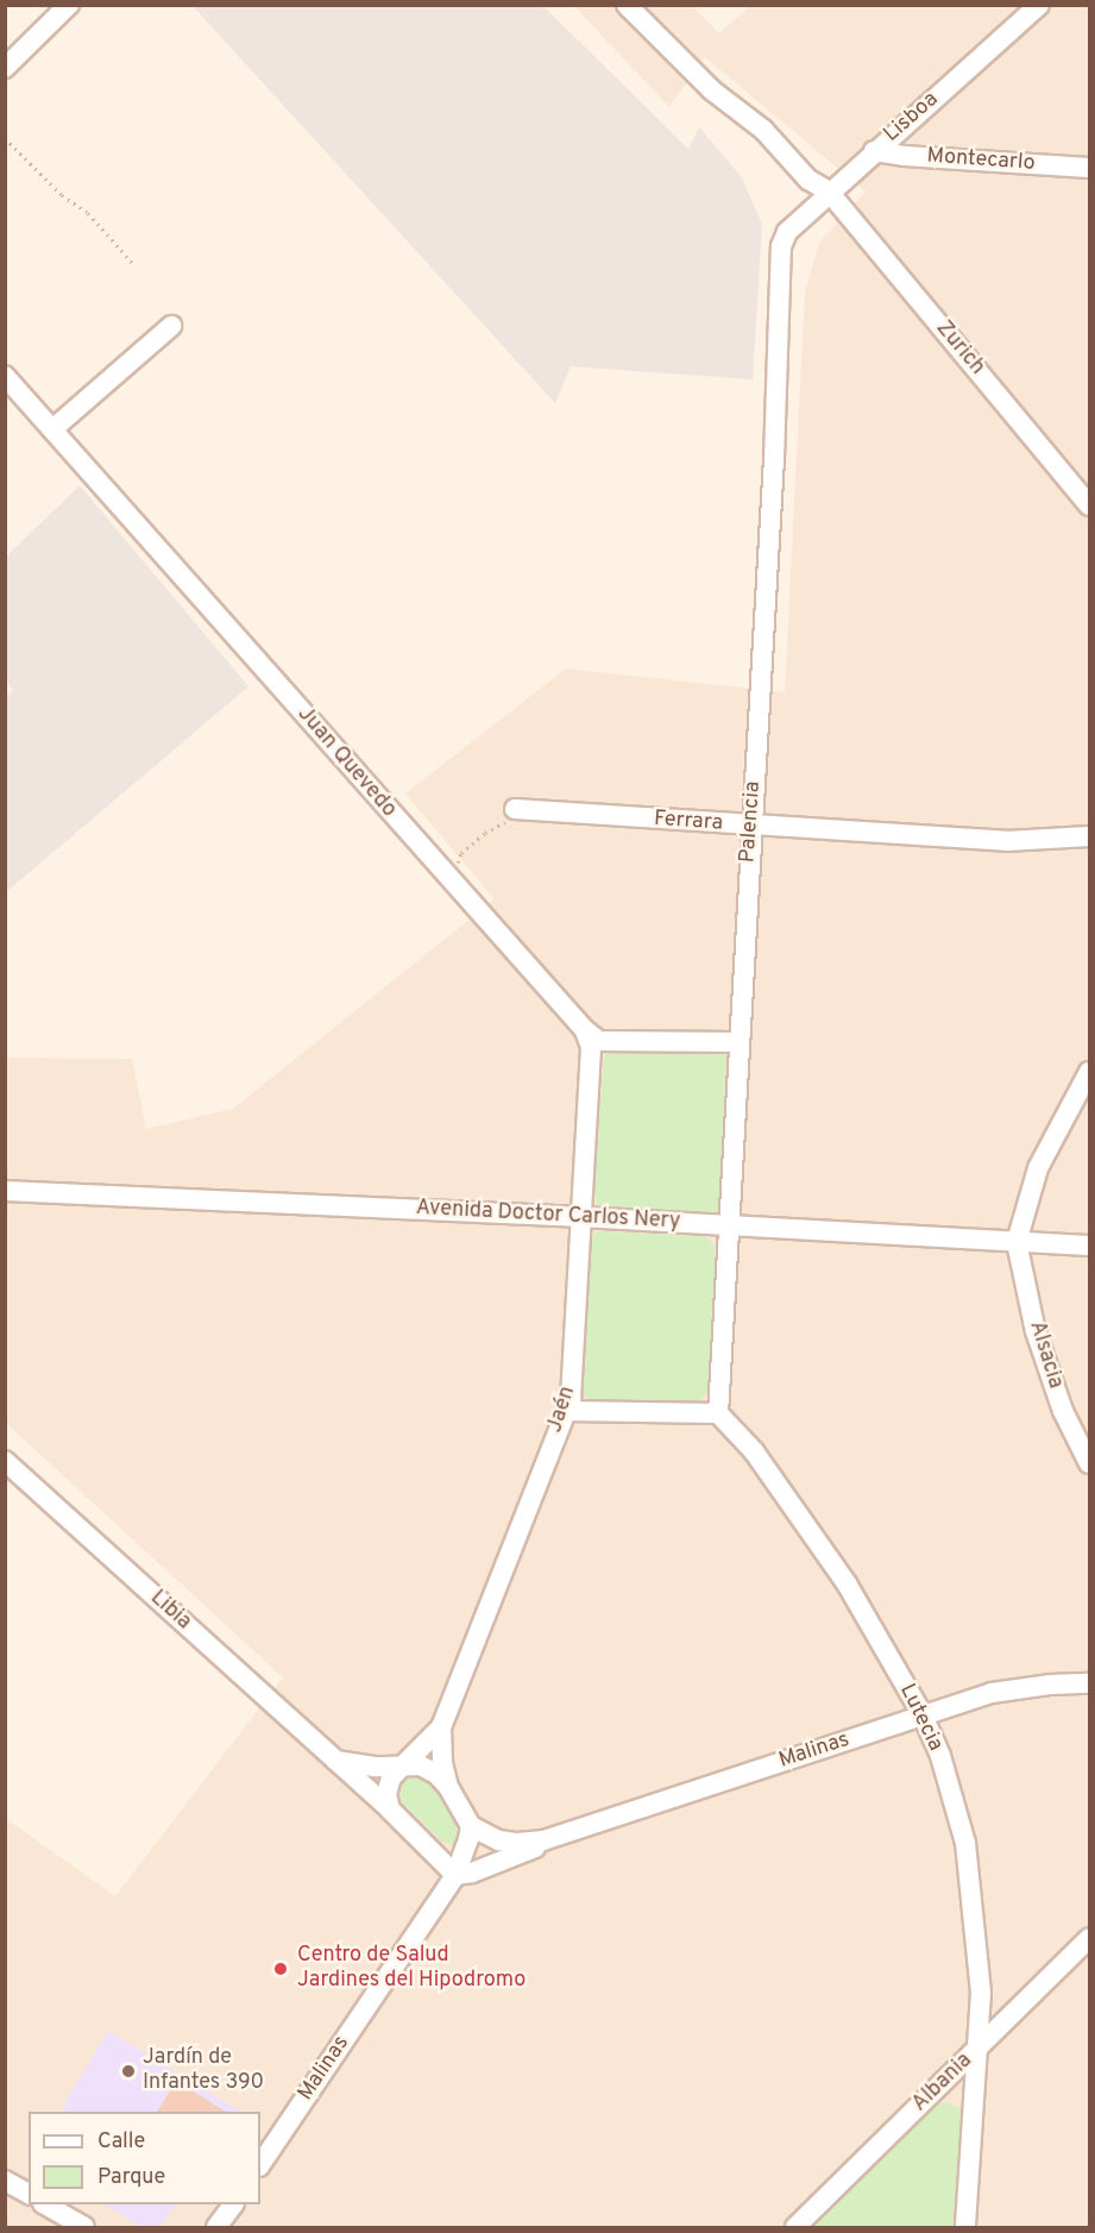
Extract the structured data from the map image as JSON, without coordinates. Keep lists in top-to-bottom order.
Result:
{
  "streets": {
    "street": [
      "Lisboa",
      "Montecarlo",
      "Zurich",
      "Juan Quevedo",
      "Ferrara",
      "Palencia",
      "Avenida Doctor Carlos Nery",
      "Alsacia",
      "Jaén",
      "Libia",
      "Lutecia",
      "Malinas",
      "Albania"
    ]
  },
  "crossings": [
    ["Lisboa", "Montecarlo"],
    ["Lisboa", "Zurich"],
    ["Lisboa", "Palencia"],
    ["Juan Quevedo", "Palencia"],
    ["Juan Quevedo", "Jaén"],
    ["Ferrara", "Palencia"],
    ["Palencia", "Avenida Doctor Carlos Nery"],
    ["Palencia", "Lutecia"],
    ["Avenida Doctor Carlos Nery", "Alsacia"],
    ["Avenida Doctor Carlos Nery", "Jaén"],
    ["Libia", "Malinas"],
    ["Lutecia", "Malinas"],
    ["Lutecia", "Albania"]
  ],
  "places": ["Centro de Salud Jardines del Hipodromo", "Jardín de Infantes 390"],
  "legend": ["Calle", "Parque"]
}
